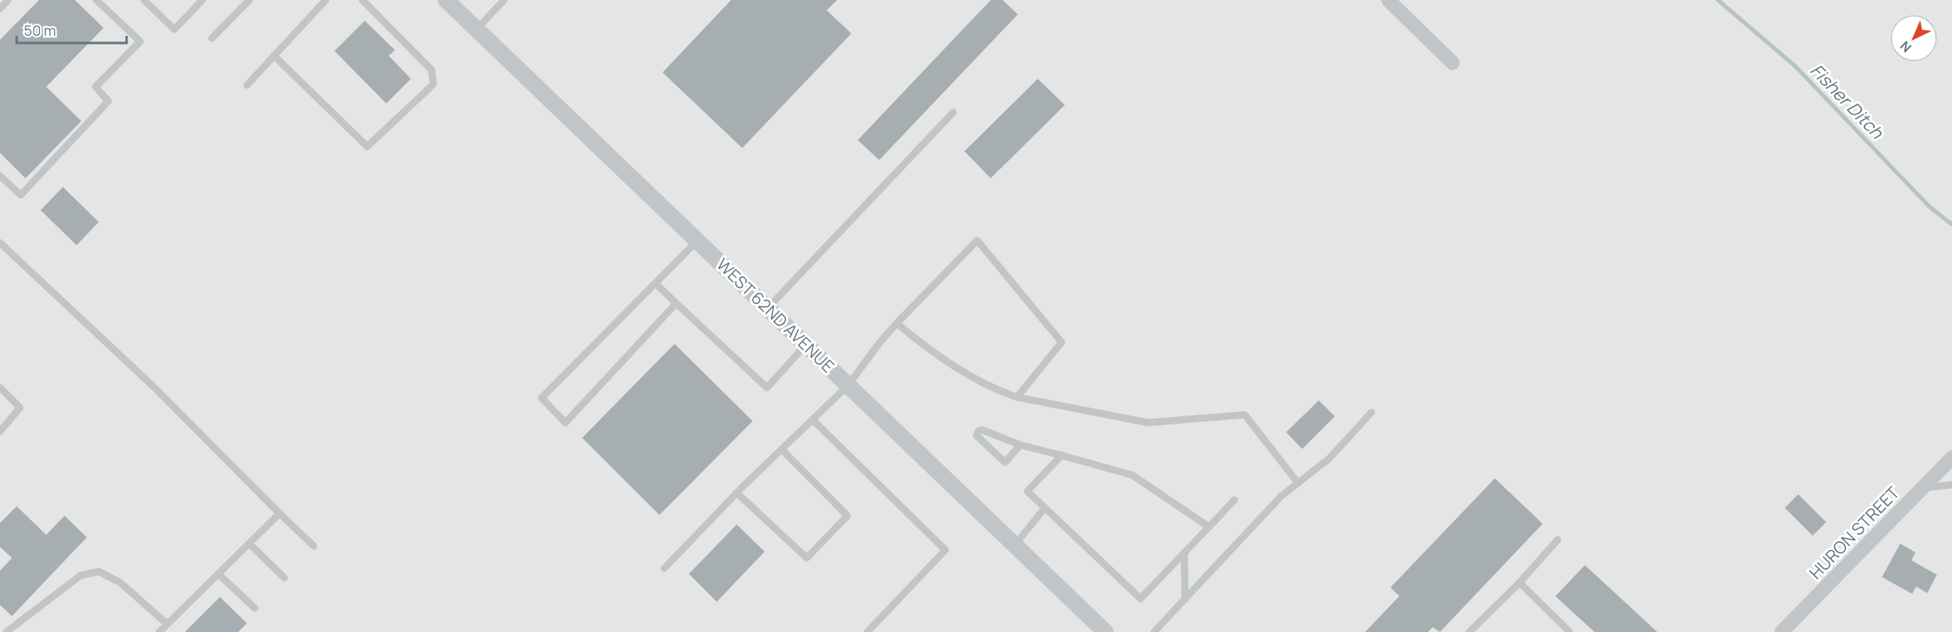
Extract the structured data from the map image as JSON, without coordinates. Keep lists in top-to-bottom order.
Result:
{
  "streets": {
    "street": ["WEST 62ND AVENUE", "HURON STREET"]
  },
  "water": ["Fisher Ditch"],
  "scale_bar": "50 m",
  "north": "bottom left"
}
